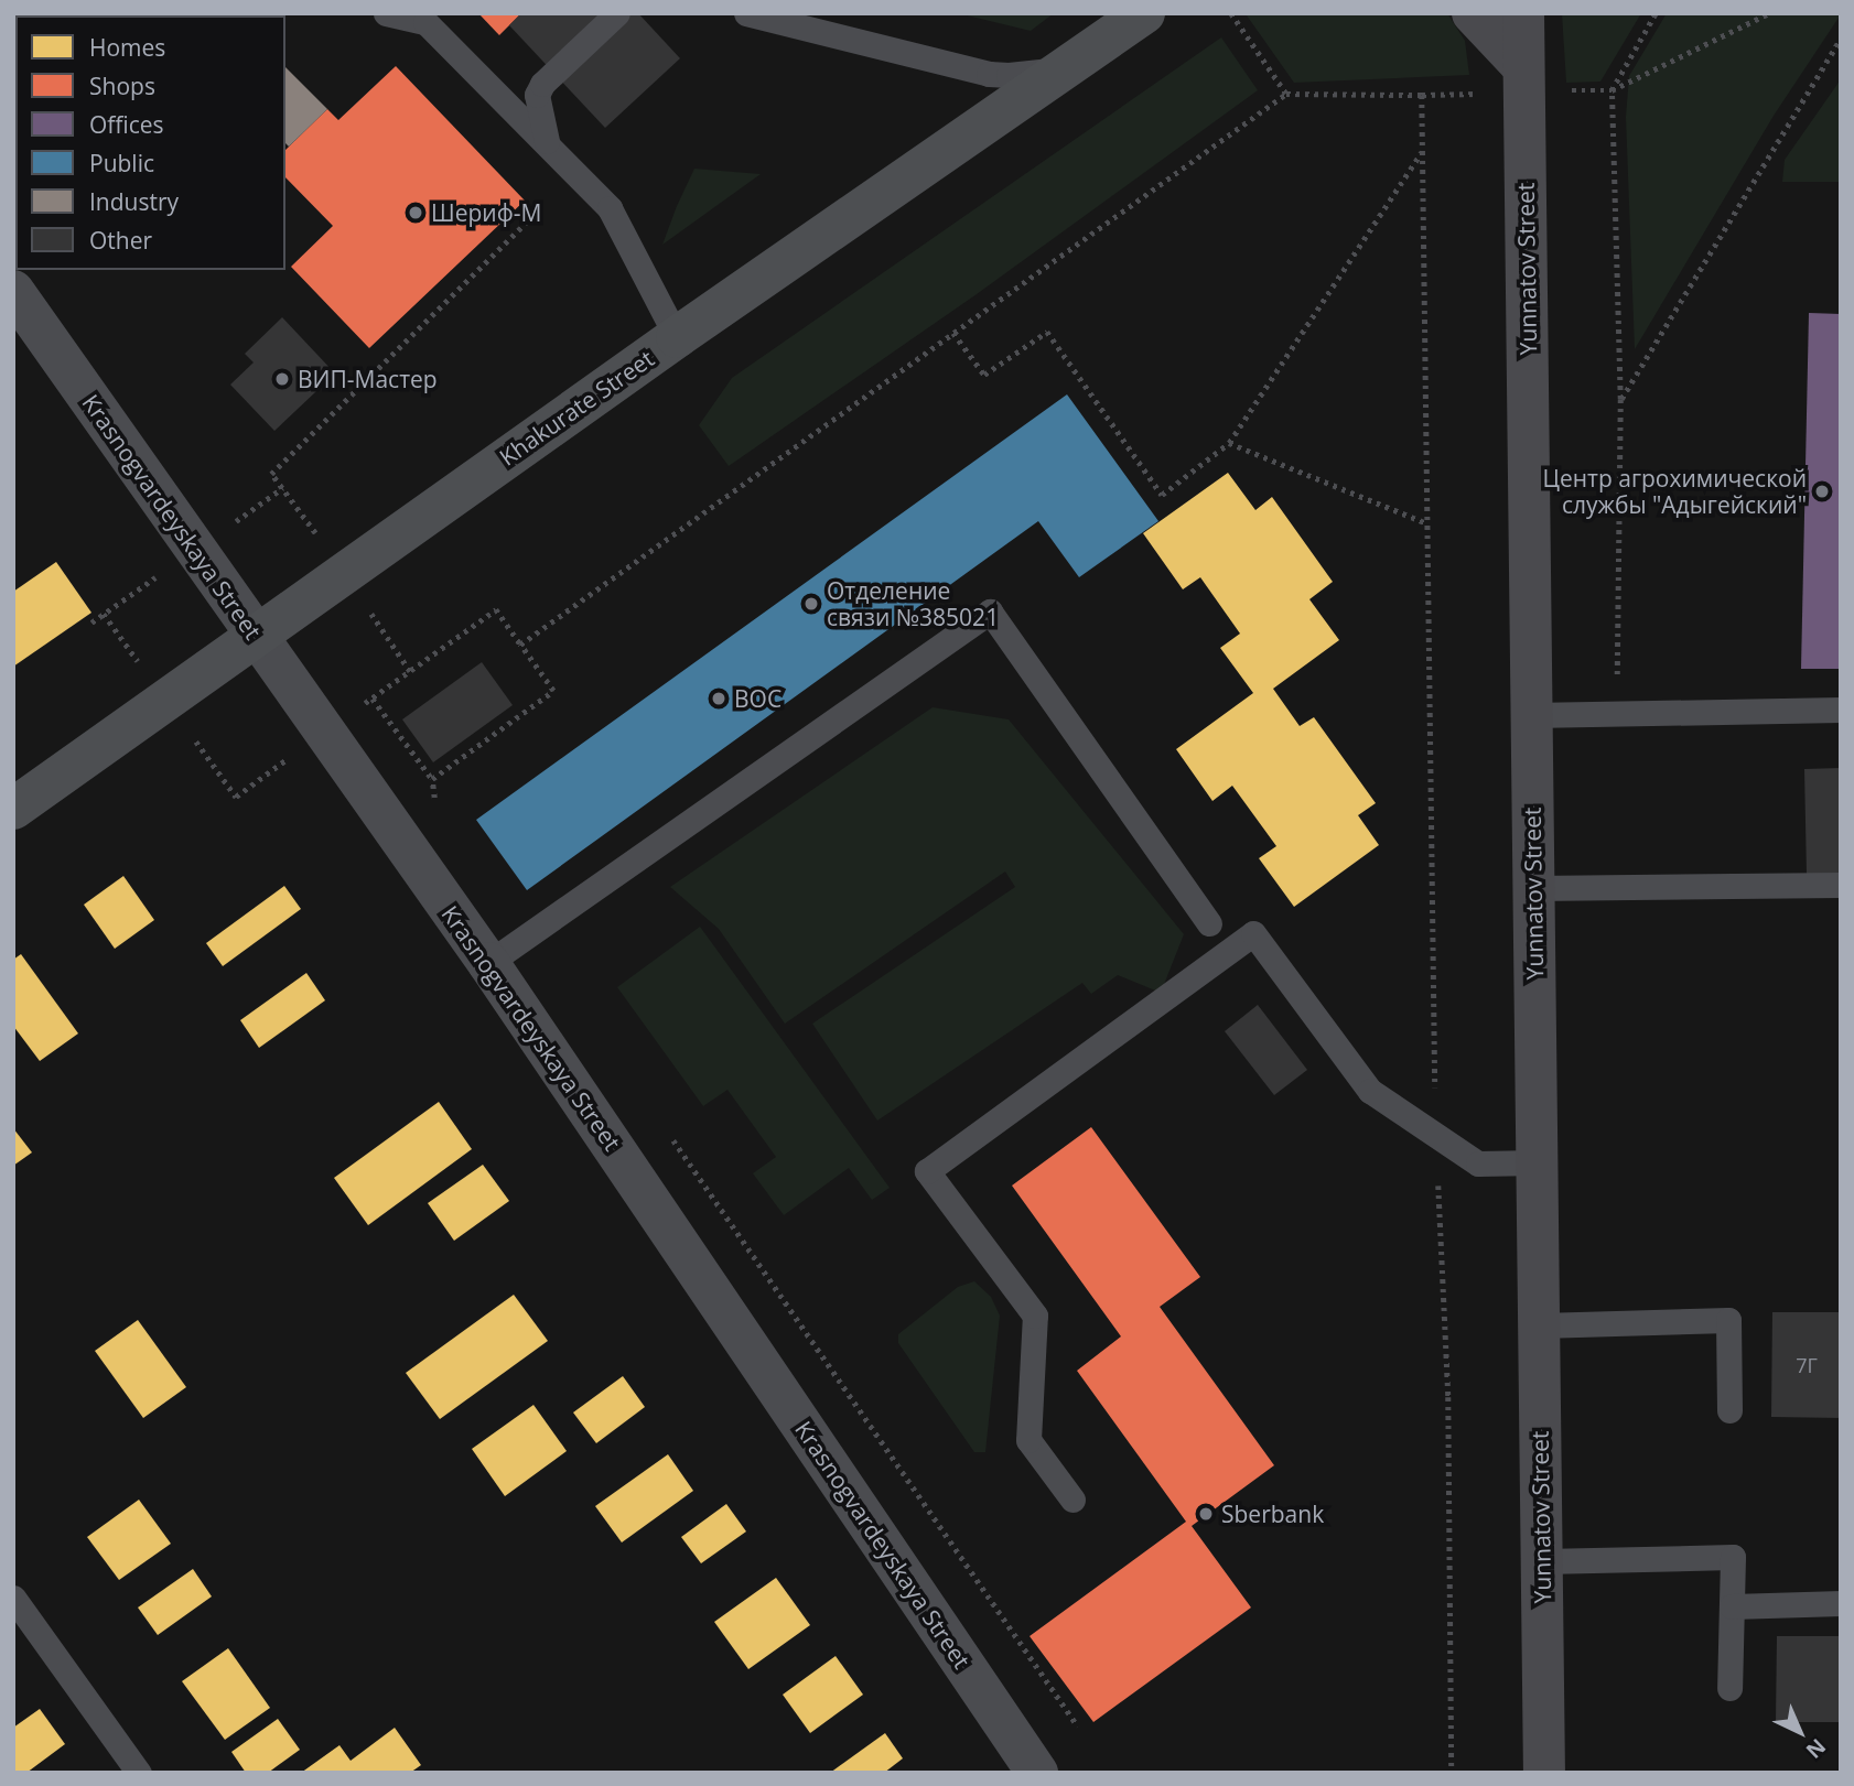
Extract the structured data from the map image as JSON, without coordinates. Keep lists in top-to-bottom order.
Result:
{
  "streets": {
    "main road": ["Yunnatov Street", "Khakurate Street"],
    "street": ["Krasnogvardeyskaya Street"]
  },
  "crossings": [
    ["Khakurate Street", "Krasnogvardeyskaya Street"]
  ],
  "places": [
    "Шериф-М",
    "ВИП-Мастер",
    "Центр агрохимической службы \"Адыгейский\"",
    "Отделение связи №385021",
    "ВОС",
    "Sberbank"
  ],
  "house_numbers": ["7Г"],
  "legend": [
    "Homes",
    "Shops",
    "Offices",
    "Public",
    "Industry",
    "Other"
  ],
  "north": "bottom right"
}
